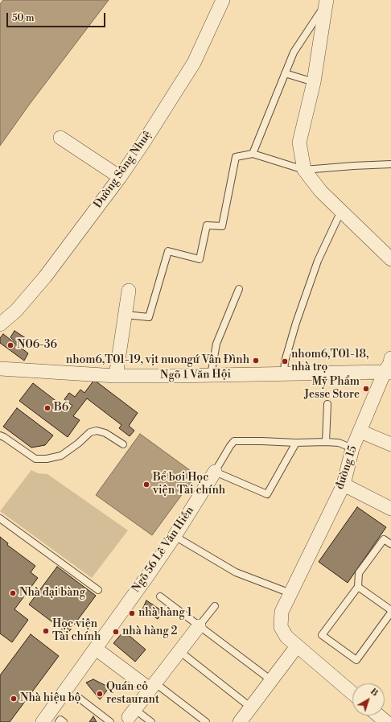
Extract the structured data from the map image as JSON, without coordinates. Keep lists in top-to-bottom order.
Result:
{
  "streets": {
    "street": [
      "Đường Sông Nhuệ",
      "Ngõ 1 Văn Hội",
      "đường 15",
      "Ngõ 56 Lê Văn Hiến"
    ]
  },
  "crossings": [
    ["Ngõ 1 Văn Hội", "đường 15"],
    ["đường 15", "Ngõ 56 Lê Văn Hiến"]
  ],
  "places": [
    "N06-36",
    "nhom6,T01-19, vịt nuongứ Vân Đình",
    "nhom6,T01-18, nhà trọ",
    "Mỹ Phẩm Jesse Store",
    "B6",
    "Bể bơi Học viện Tài chính",
    "Nhà đại bàng",
    "nhà hàng 1",
    "Học viện Tài chính",
    "nhà hàng 2",
    "Quán cỏ restaurant",
    "Nhà hiệu bộ"
  ],
  "scale_bar": "50 m",
  "north": "top right"
}
